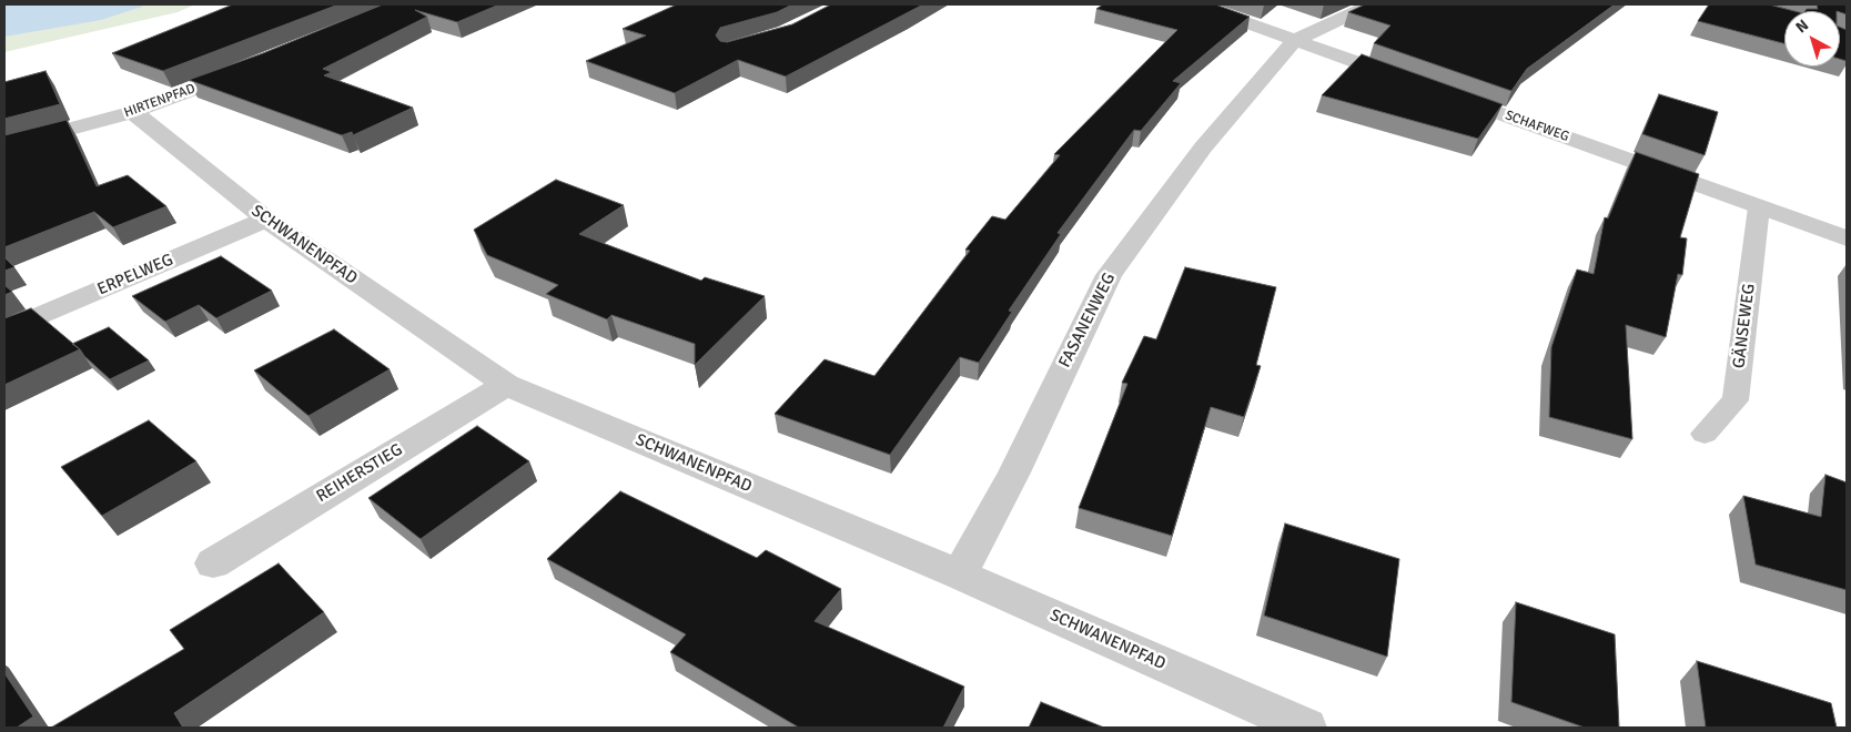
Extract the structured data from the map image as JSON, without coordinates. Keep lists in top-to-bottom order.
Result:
{
  "streets": {
    "street": [
      "HIRTENPFAD",
      "SCHAFWEG",
      "SCHWANENPFAD",
      "ERPELWEG",
      "FASANENWEG",
      "REIHERSTIEG"
    ],
    "lane": ["GÄNSEWEG"]
  },
  "crossings": [
    ["HIRTENPFAD", "SCHWANENPFAD"],
    ["SCHAFWEG", "GÄNSEWEG"],
    ["SCHWANENPFAD", "ERPELWEG"],
    ["SCHWANENPFAD", "FASANENWEG"],
    ["SCHWANENPFAD", "REIHERSTIEG"]
  ],
  "north": "top left"
}
